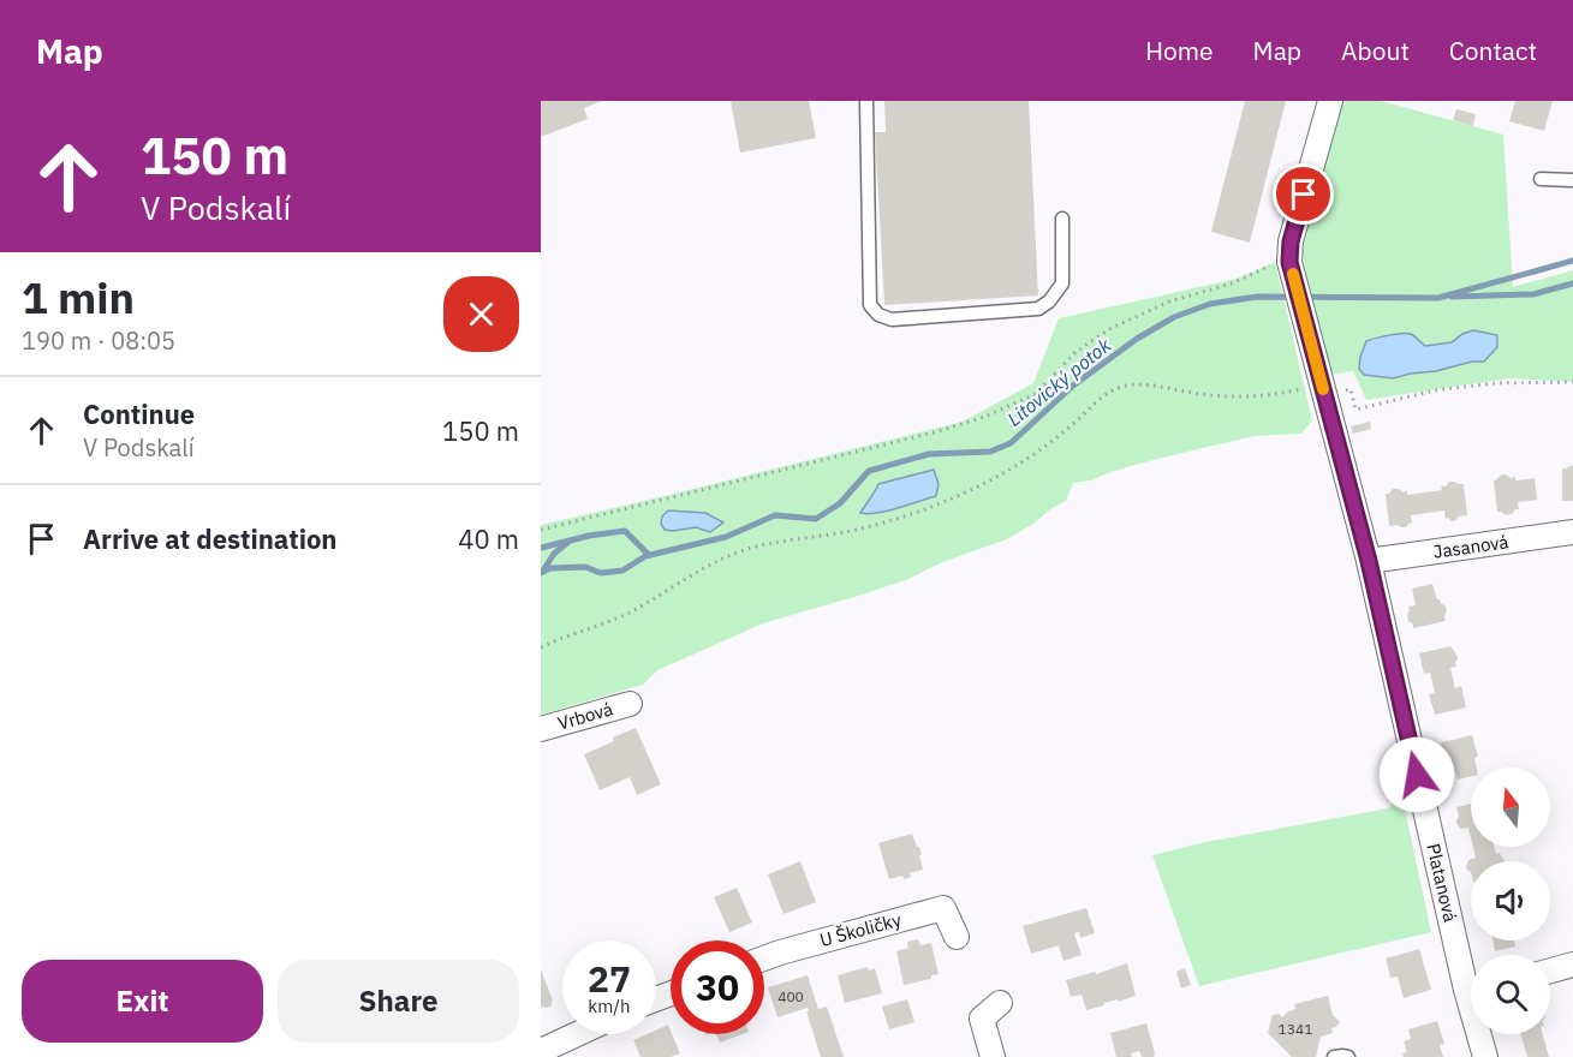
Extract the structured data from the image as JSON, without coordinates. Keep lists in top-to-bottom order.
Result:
{
  "streets": {
    "street": [
      "Jasanová",
      "Vrbová",
      "Platanová",
      "U Školičky"
    ]
  },
  "crossings": [
    ["Jasanová", "Platanová"]
  ],
  "water": ["Litovický potok"],
  "house_numbers": ["400", "1341"],
  "north": "top",
  "page": {
    "header": "Map",
    "nav": [
      "Home",
      "Map",
      "About",
      "Contact"
    ],
    "turn": ["150 m", "V Podskalí"],
    "heading": ["1 min", "190 m · 08:05"],
    "list": [
      {
        "name": "Continue",
        "note": "V Podskalí",
        "value": "150 m"
      },
      {
        "name": "Arrive at destination",
        "value": "40 m"
      }
    ],
    "speed": "27 km/h",
    "limit": "30",
    "buttons": ["Exit", "Share"]
  }
}
